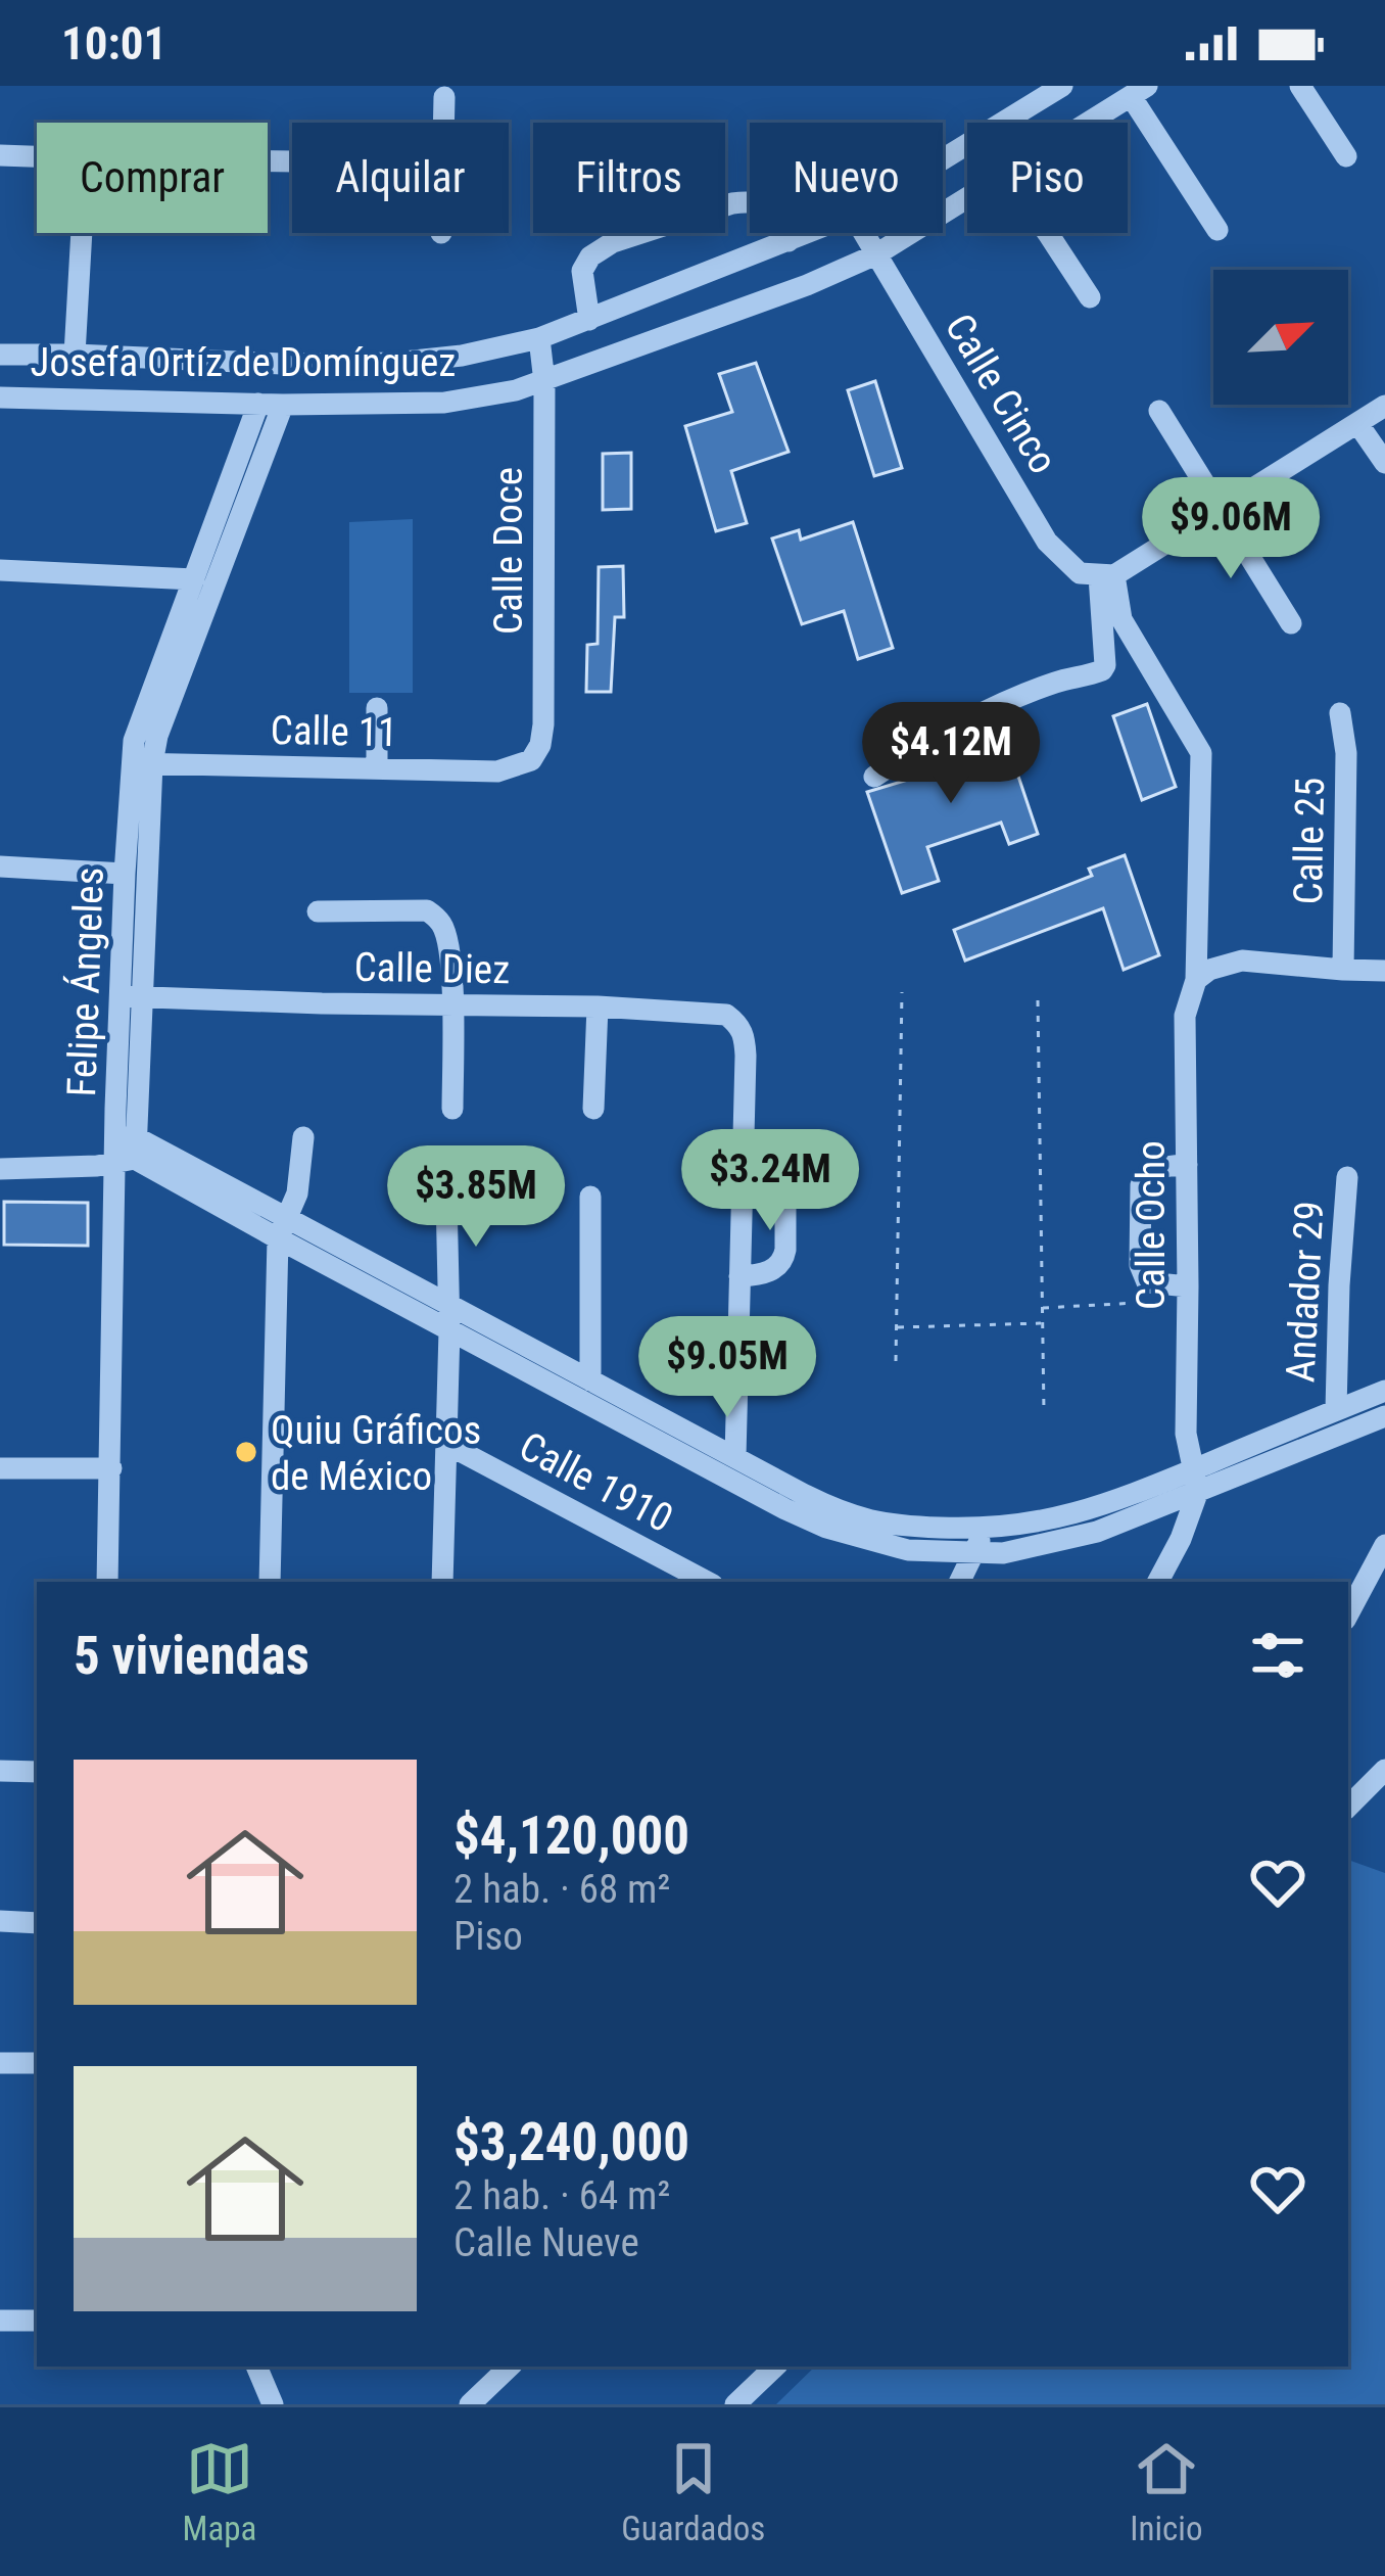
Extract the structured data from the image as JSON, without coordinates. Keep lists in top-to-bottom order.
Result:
{
  "streets": {
    "street": [
      "Josefa Ortíz de Domínguez",
      "Calle Cinco",
      "Calle Doce",
      "Calle 11",
      "Calle 25",
      "Calle Diez",
      "Felipe Ángeles",
      "Calle Ocho",
      "Andador 29",
      "Calle 1910"
    ]
  },
  "crossings": [
    ["Josefa Ortíz de Domínguez", "Calle Cinco"],
    ["Josefa Ortíz de Domínguez", "Calle Doce"],
    ["Josefa Ortíz de Domínguez", "Felipe Ángeles"],
    ["Calle Cinco", "Calle Ocho"],
    ["Calle Doce", "Calle 11"],
    ["Calle 11", "Felipe Ángeles"],
    ["Calle Diez", "Felipe Ángeles"]
  ],
  "places": ["Quiu Gráficos de México"],
  "north": "top right",
  "page": {
    "status": "10:01",
    "chip": [
      "Comprar",
      "Alquilar",
      "Filtros",
      "Nuevo",
      "Piso"
    ],
    "price": [
      "$9.06M",
      "$4.12M",
      "$3.24M",
      "$3.85M",
      "$9.05M"
    ],
    "heading": "5 viviendas",
    "list": [
      {
        "name": "$4,120,000",
        "note": "2 hab. · 68 m² · Piso"
      },
      {
        "name": "$3,240,000",
        "note": "2 hab. · 64 m² · Calle Nueve"
      }
    ],
    "tabs": ["Mapa", "Guardados", "Inicio"]
  }
}
